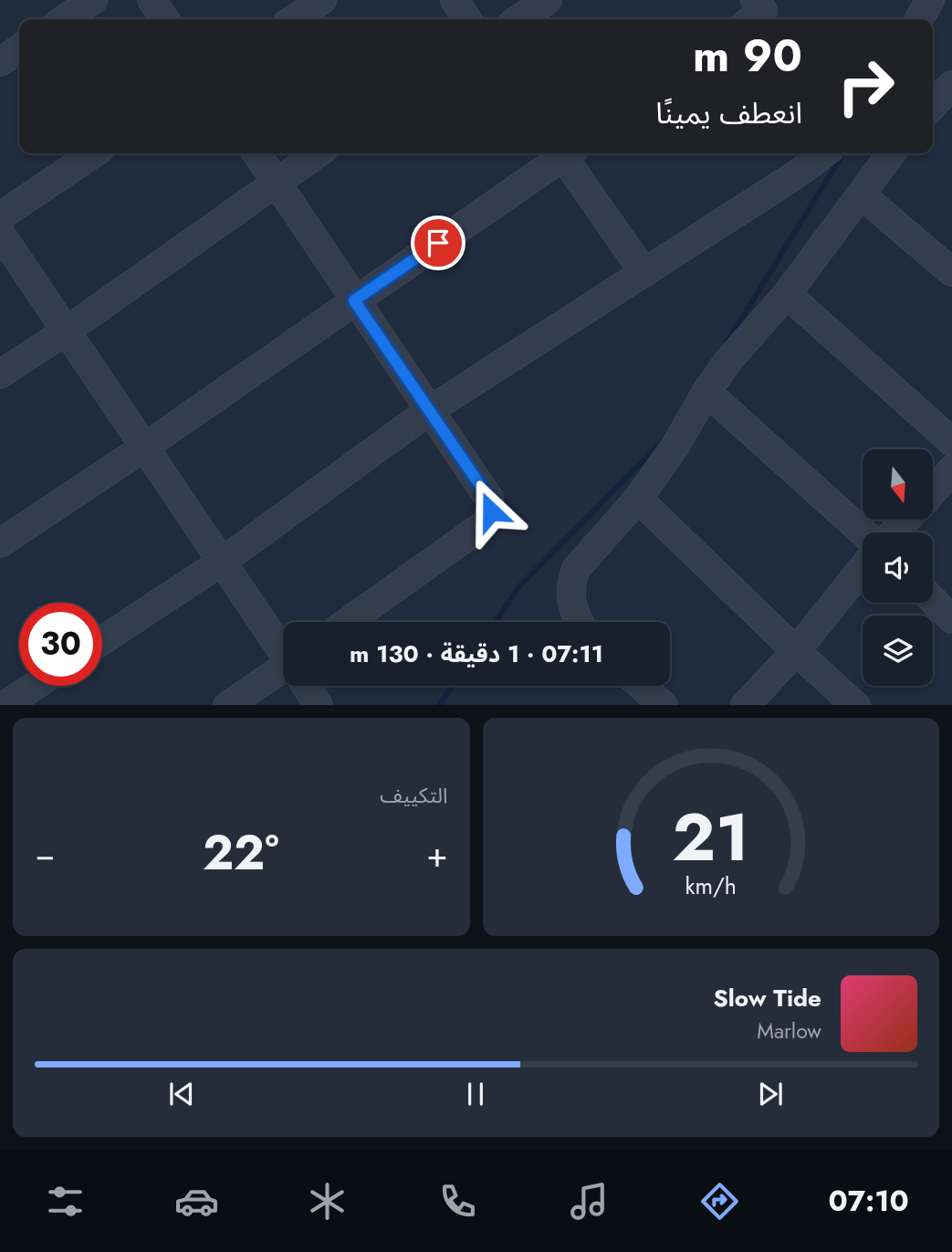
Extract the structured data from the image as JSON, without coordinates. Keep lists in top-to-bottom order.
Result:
{
  "north": "bottom",
  "page": {
    "turn": ["90 m", "انعطف يمينًا"],
    "limit": "30",
    "trip": "07:11 · 1 دقيقة · 130 m",
    "tile": "التكييف",
    "heat": ["−", "22°", "+"],
    "song": ["Slow Tide", "Marlow"],
    "tabs": "07:10",
    "gauge": ["21", "km/h"]
  }
}
